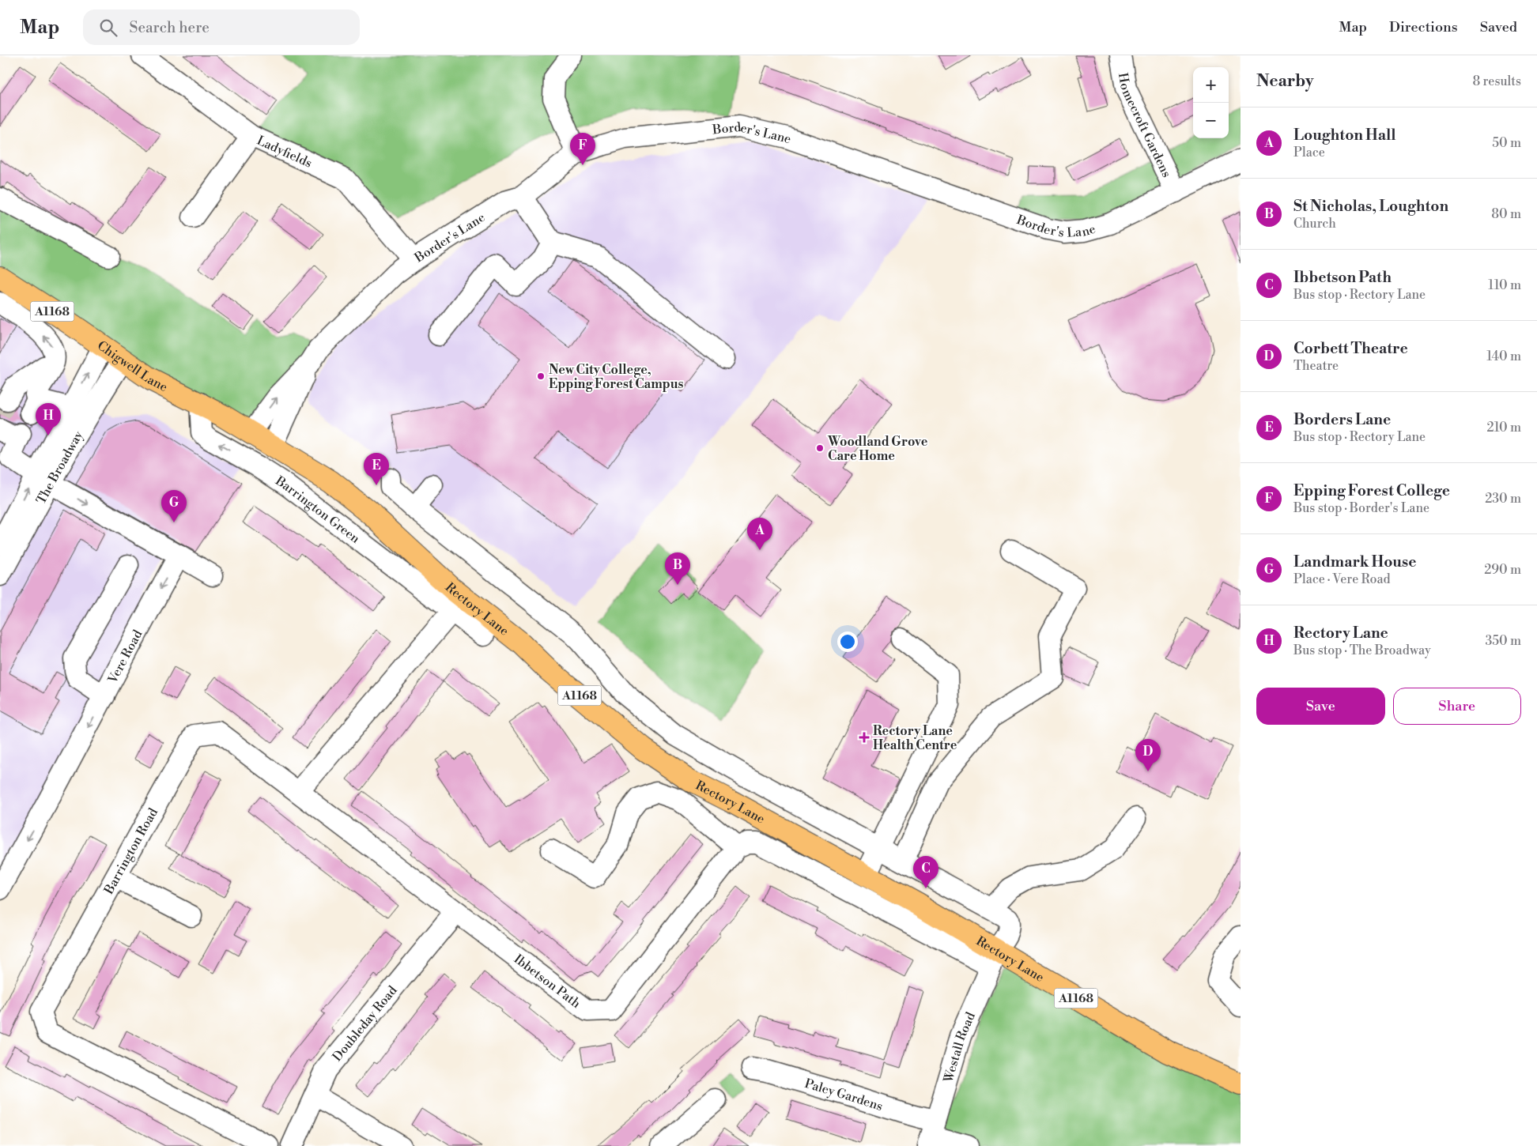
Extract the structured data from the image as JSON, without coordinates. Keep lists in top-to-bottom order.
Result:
{
  "streets": {
    "main road": ["A1168", "Chigwell Lane", "Rectory Lane"],
    "street": [
      "Homecroft Gardens",
      "Border's Lane",
      "Ladyfields",
      "The Broadway",
      "Barrington Green",
      "Vere Road",
      "Barrington Road",
      "Ibbetson Path",
      "Doubleday Road",
      "Westall Road",
      "Paley Gardens"
    ]
  },
  "crossings": [
    ["Homecroft Gardens", "Border's Lane"],
    ["Border's Lane", "Ladyfields"],
    ["Border's Lane", "Chigwell Lane"],
    ["Border's Lane", "Rectory Lane"],
    ["Chigwell Lane", "The Broadway"],
    ["Chigwell Lane", "Barrington Green"],
    ["Chigwell Lane", "Rectory Lane"],
    ["Rectory Lane", "Westall Road"],
    ["Barrington Road", "Ibbetson Path"],
    ["Barrington Road", "Doubleday Road"],
    ["Ibbetson Path", "Doubleday Road"],
    ["Westall Road", "Paley Gardens"]
  ],
  "one_way": ["Vere Road"],
  "places": {
    "other": ["New City College, Epping Forest Campus", "Woodland Grove Care Home"],
    "health": ["Rectory Lane Health Centre"]
  },
  "page": {
    "header": "Map",
    "search": "Search here",
    "nav": ["Map", "Directions", "Saved"],
    "heading": ["Nearby", "8 results"],
    "map_buttons": ["+", "−"],
    "list": [
      {
        "mark": "A",
        "name": "Loughton Hall",
        "note": "Place",
        "value": "50 m"
      },
      {
        "mark": "B",
        "name": "St Nicholas, Loughton",
        "note": "Church",
        "value": "80 m"
      },
      {
        "mark": "C",
        "name": "Ibbetson Path",
        "note": "Bus stop · Rectory Lane",
        "value": "110 m"
      },
      {
        "mark": "D",
        "name": "Corbett Theatre",
        "note": "Theatre",
        "value": "140 m"
      },
      {
        "mark": "E",
        "name": "Borders Lane",
        "note": "Bus stop · Rectory Lane",
        "value": "210 m"
      },
      {
        "mark": "F",
        "name": "Epping Forest College",
        "note": "Bus stop · Border's Lane",
        "value": "230 m"
      },
      {
        "mark": "G",
        "name": "Landmark House",
        "note": "Place · Vere Road",
        "value": "290 m"
      },
      {
        "mark": "H",
        "name": "Rectory Lane",
        "note": "Bus stop · The Broadway",
        "value": "350 m"
      }
    ],
    "pins": [
      "F",
      "H",
      "E",
      "G",
      "A",
      "B",
      "D",
      "C"
    ],
    "buttons": ["Save", "Share"]
  }
}
